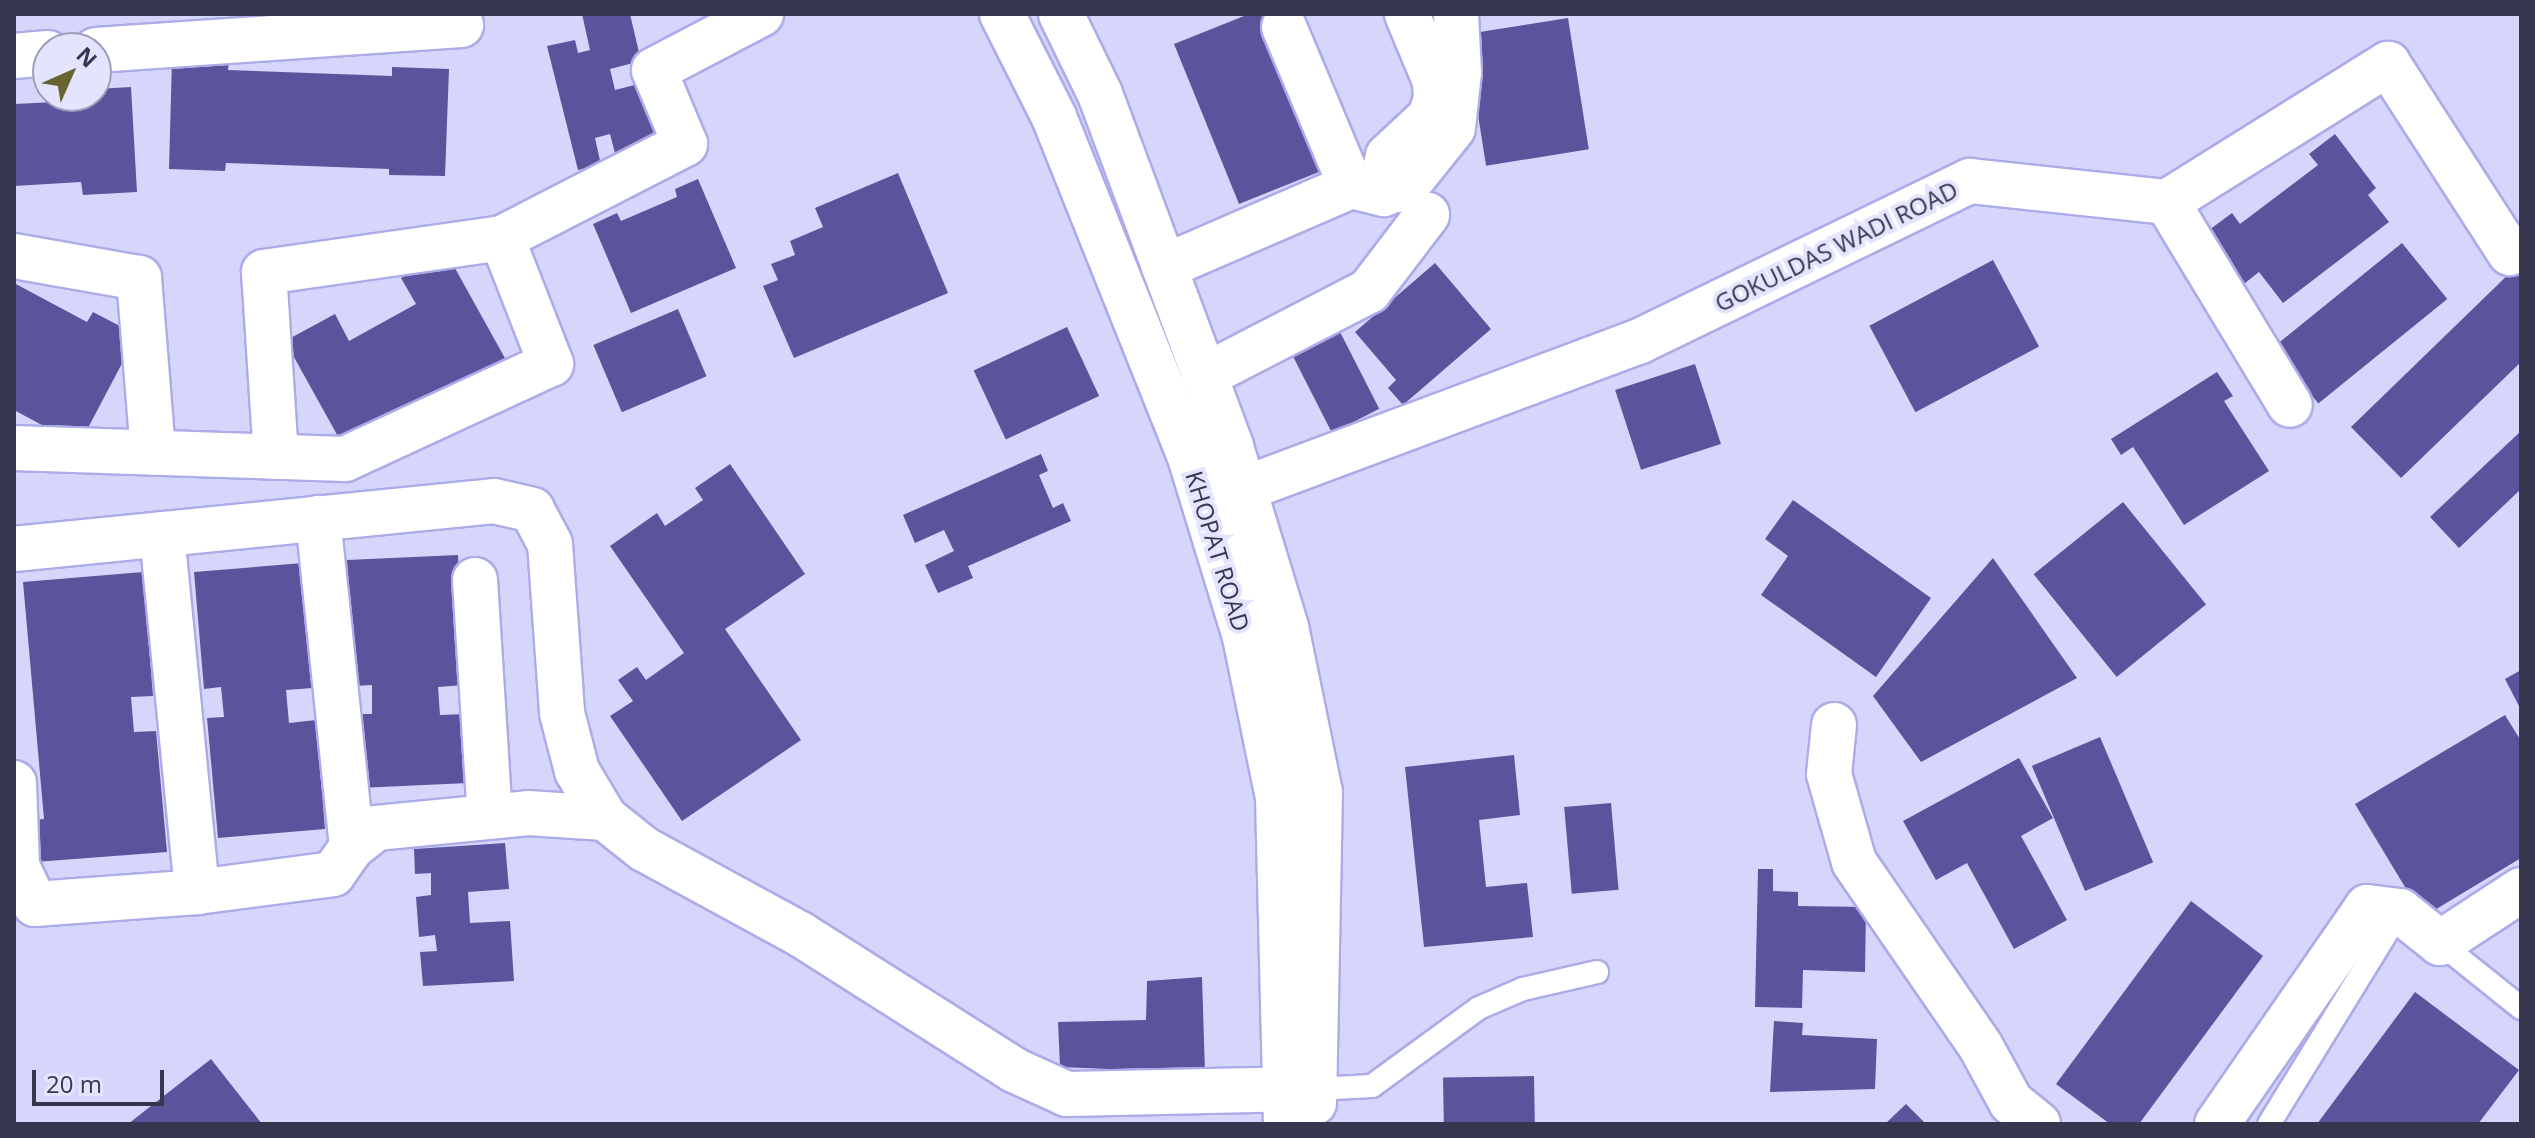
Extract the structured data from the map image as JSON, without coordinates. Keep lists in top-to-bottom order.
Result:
{
  "streets": {
    "street": ["GOKULDAS WADI ROAD", "KHOPAT ROAD"]
  },
  "crossings": [
    ["GOKULDAS WADI ROAD", "KHOPAT ROAD"]
  ],
  "scale_bar": "20 m",
  "north": "top right"
}
